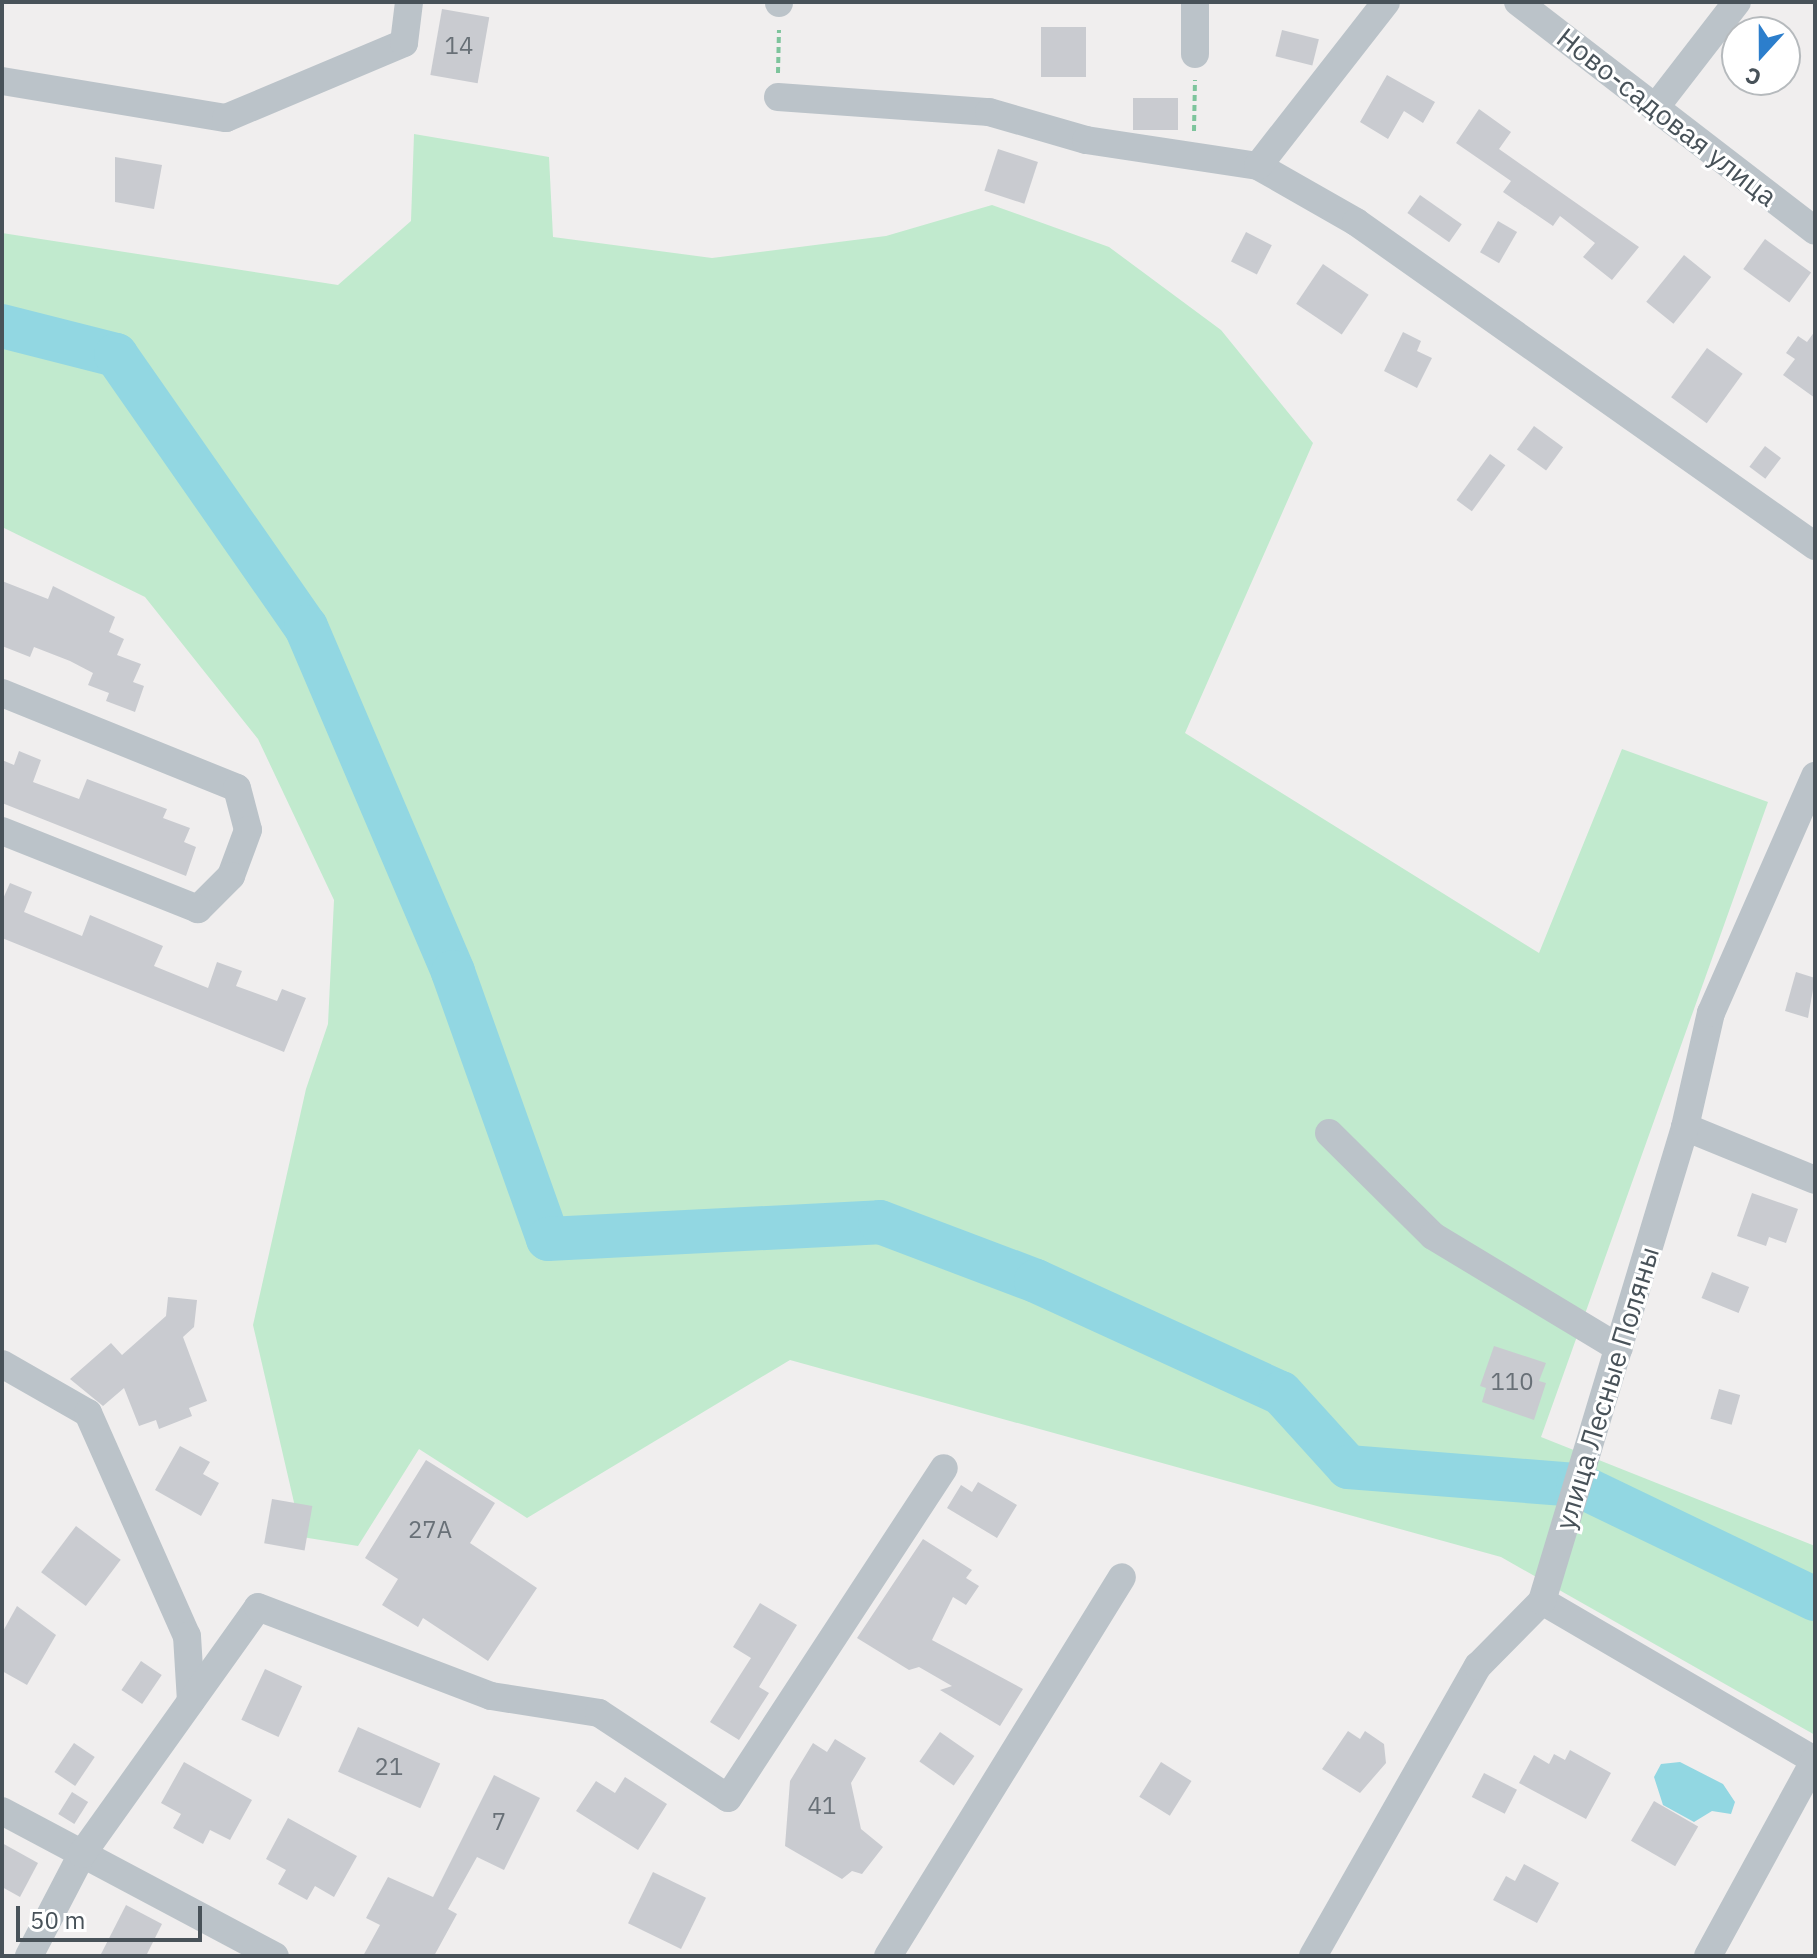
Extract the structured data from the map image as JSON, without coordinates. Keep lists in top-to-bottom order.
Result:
{
  "streets": {
    "street": ["Ново-садовая улица", "улица Лесные Поляны"]
  },
  "house_numbers": [
    "14",
    "110",
    "27А",
    "21",
    "41",
    "7"
  ],
  "scale_bar": "50 m",
  "north": "bottom"
}
